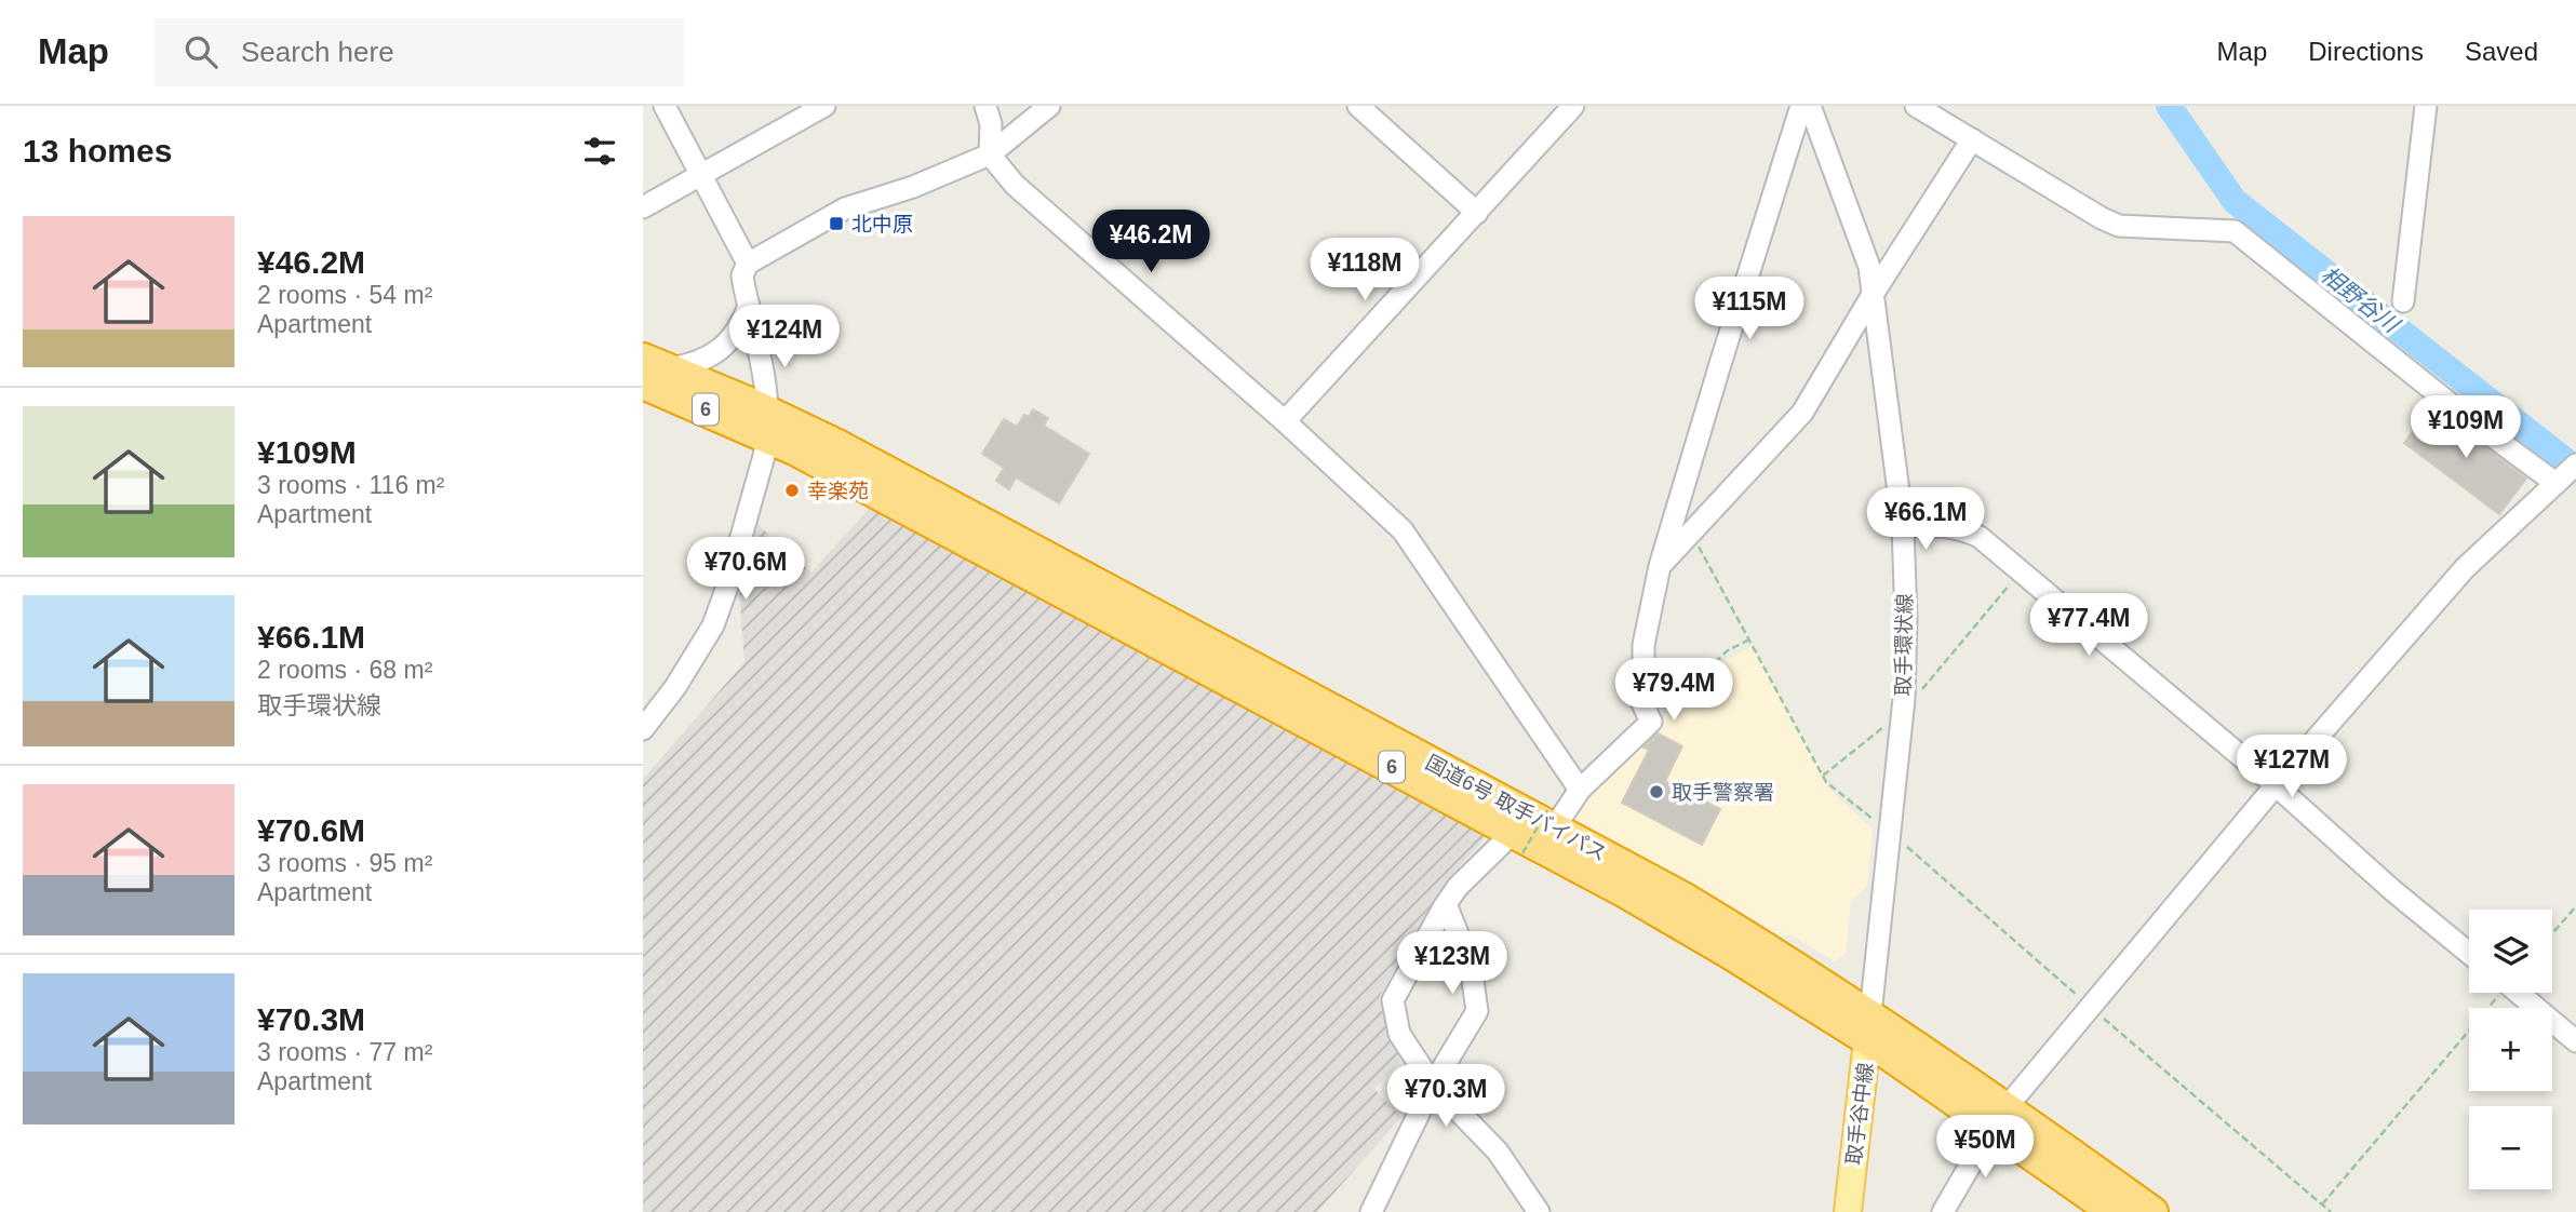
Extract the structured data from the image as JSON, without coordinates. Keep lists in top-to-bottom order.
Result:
{
  "streets": {
    "highway": ["6", "国道6号 取手バイパス"],
    "main road": ["取手谷中線"],
    "street": ["取手環状線"]
  },
  "crossings": [
    ["取手環状線", "国道6号 取手バイパス"],
    ["取手環状線", "取手谷中線"],
    ["国道6号 取手バイパス", "取手谷中線"]
  ],
  "water": ["相野谷川"],
  "places": {
    "transit": ["北中原"],
    "other": ["幸楽苑", "取手警察署"]
  },
  "page": {
    "header": "Map",
    "search": "Search here",
    "nav": ["Map", "Directions", "Saved"],
    "heading": "13 homes",
    "list": [
      {
        "name": "¥46.2M",
        "note": "2 rooms · 54 m² · Apartment"
      },
      {
        "name": "¥109M",
        "note": "3 rooms · 116 m² · Apartment"
      },
      {
        "name": "¥66.1M",
        "note": "2 rooms · 68 m² · 取手環状線"
      },
      {
        "name": "¥70.6M",
        "note": "3 rooms · 95 m² · Apartment"
      },
      {
        "name": "¥70.3M",
        "note": "3 rooms · 77 m² · Apartment"
      }
    ],
    "price": [
      "¥46.2M",
      "¥118M",
      "¥115M",
      "¥124M",
      "¥109M",
      "¥66.1M",
      "¥70.6M",
      "¥77.4M",
      "¥79.4M",
      "¥127M",
      "¥123M",
      "¥70.3M",
      "¥50M"
    ],
    "map_buttons": ["+", "−"]
  }
}
